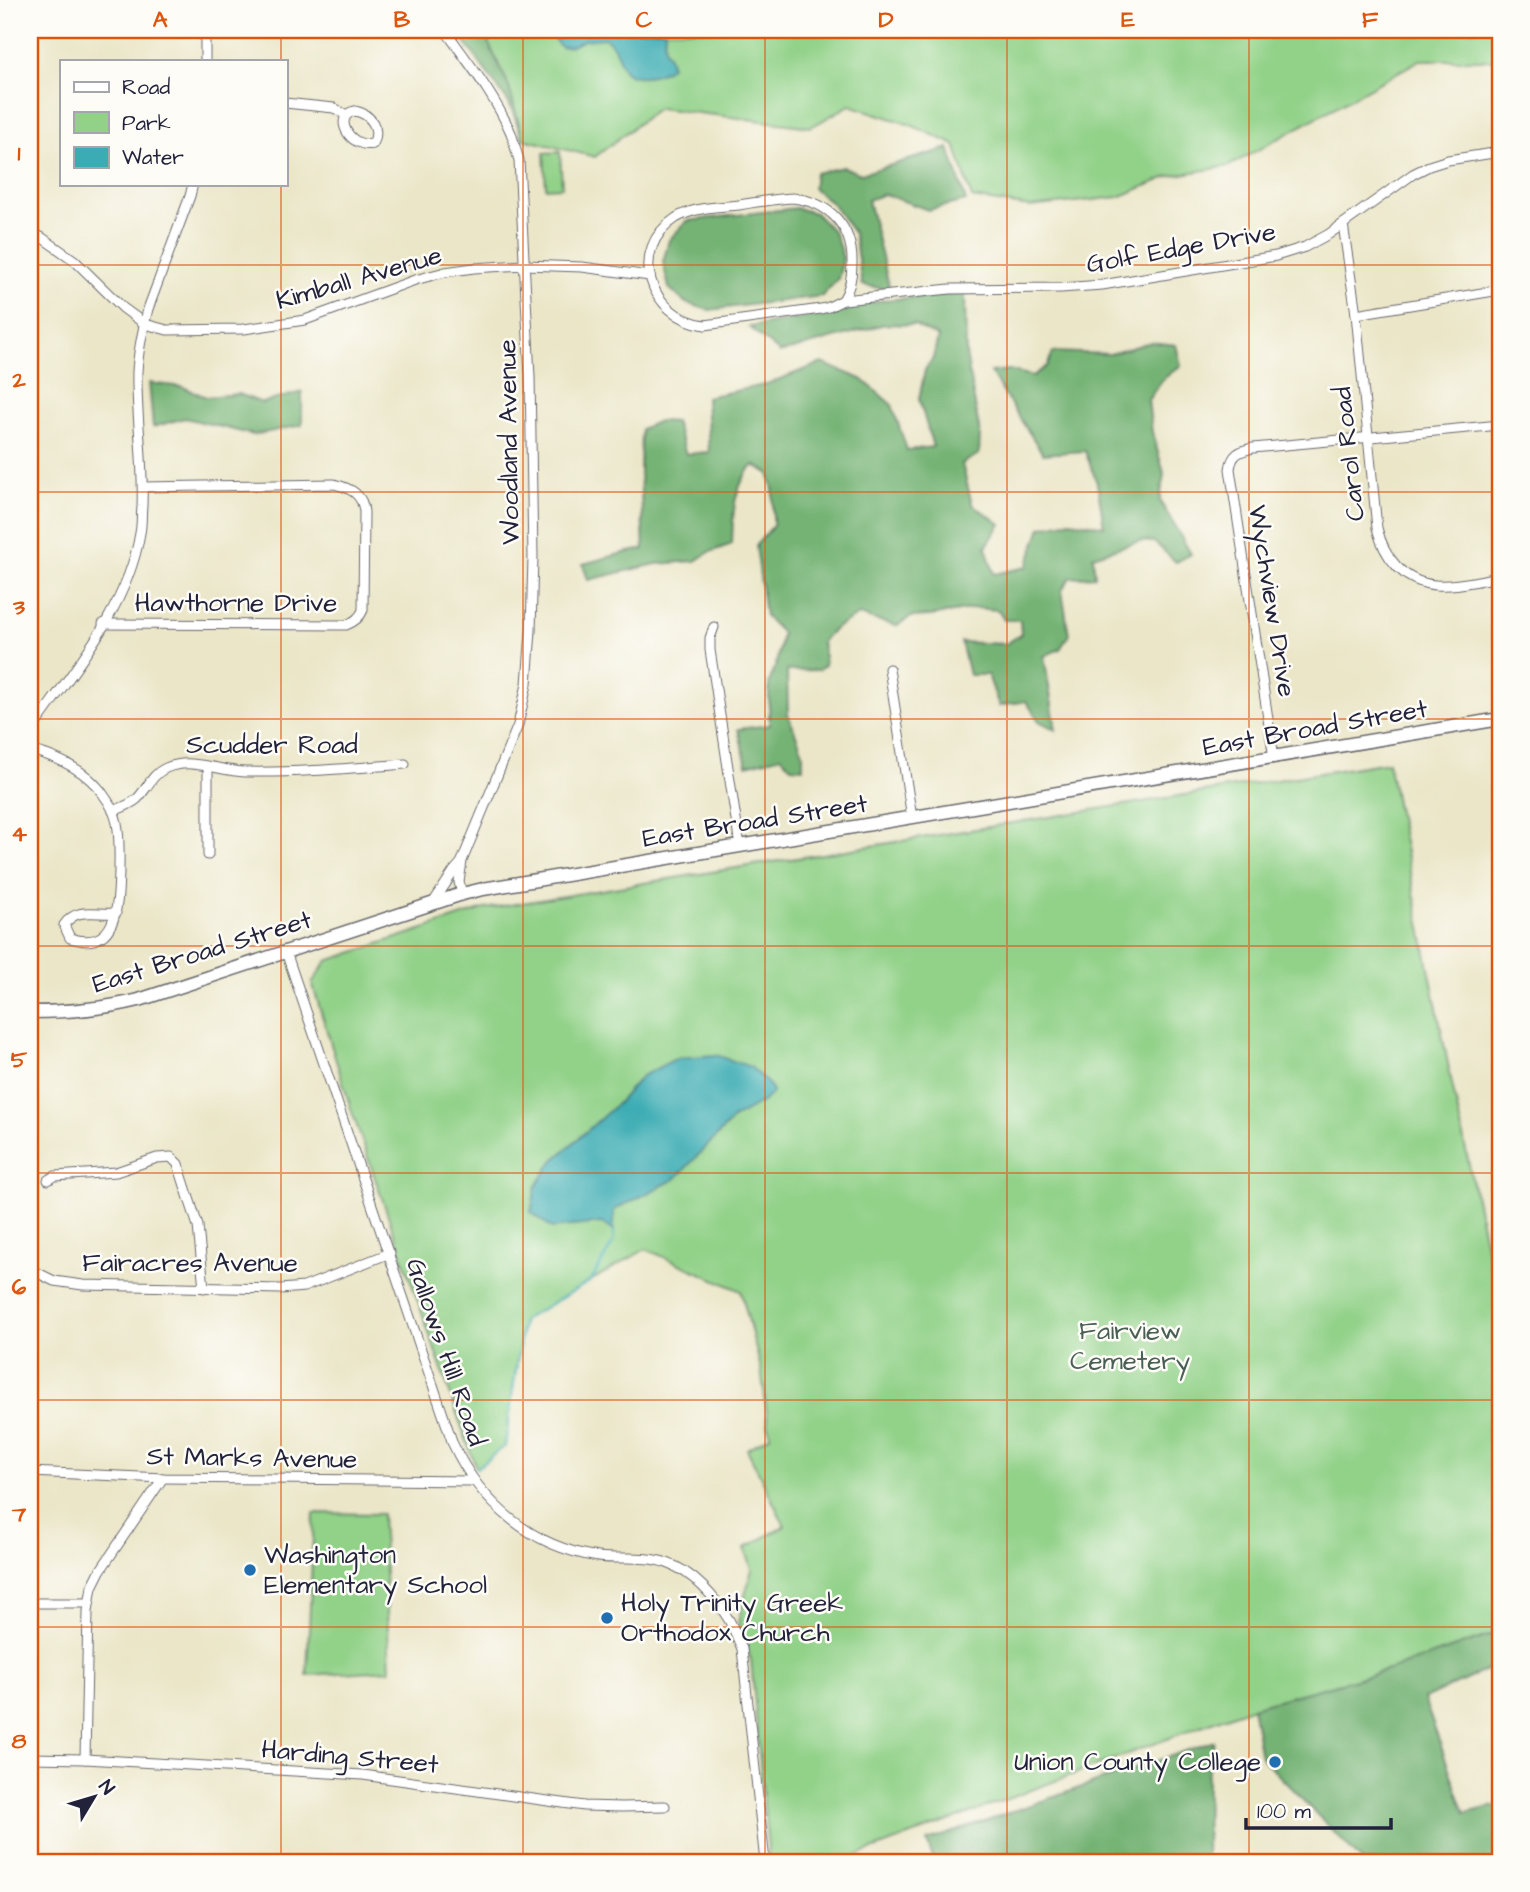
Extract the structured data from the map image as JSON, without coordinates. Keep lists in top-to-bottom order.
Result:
{
  "streets": {
    "street": [
      "Golf Edge Drive",
      "Kimball Avenue",
      "Woodland Avenue",
      "Carol Road",
      "Wychview Drive",
      "Hawthorne Drive",
      "East Broad Street",
      "Scudder Road",
      "Fairacres Avenue",
      "Gallows Hill Road",
      "St Marks Avenue",
      "Harding Street"
    ]
  },
  "crossings": [
    ["Golf Edge Drive", "Kimball Avenue"],
    ["Golf Edge Drive", "Carol Road"],
    ["Kimball Avenue", "Woodland Avenue"],
    ["Woodland Avenue", "East Broad Street"],
    ["Carol Road", "Wychview Drive"],
    ["Wychview Drive", "East Broad Street"],
    ["East Broad Street", "Gallows Hill Road"],
    ["Fairacres Avenue", "Gallows Hill Road"],
    ["Gallows Hill Road", "St Marks Avenue"]
  ],
  "parks": ["Fairview Cemetery"],
  "places": ["Washington Elementary School", "Holy Trinity Greek Orthodox Church", "Union County College"],
  "legend": ["Road", "Park", "Water"],
  "scale_bar": "100 m",
  "north": "top right",
  "grid": {
    "columns": [
      "A",
      "B",
      "C",
      "D",
      "E",
      "F"
    ],
    "rows": [
      "1",
      "2",
      "3",
      "4",
      "5",
      "6",
      "7",
      "8"
    ]
  }
}
